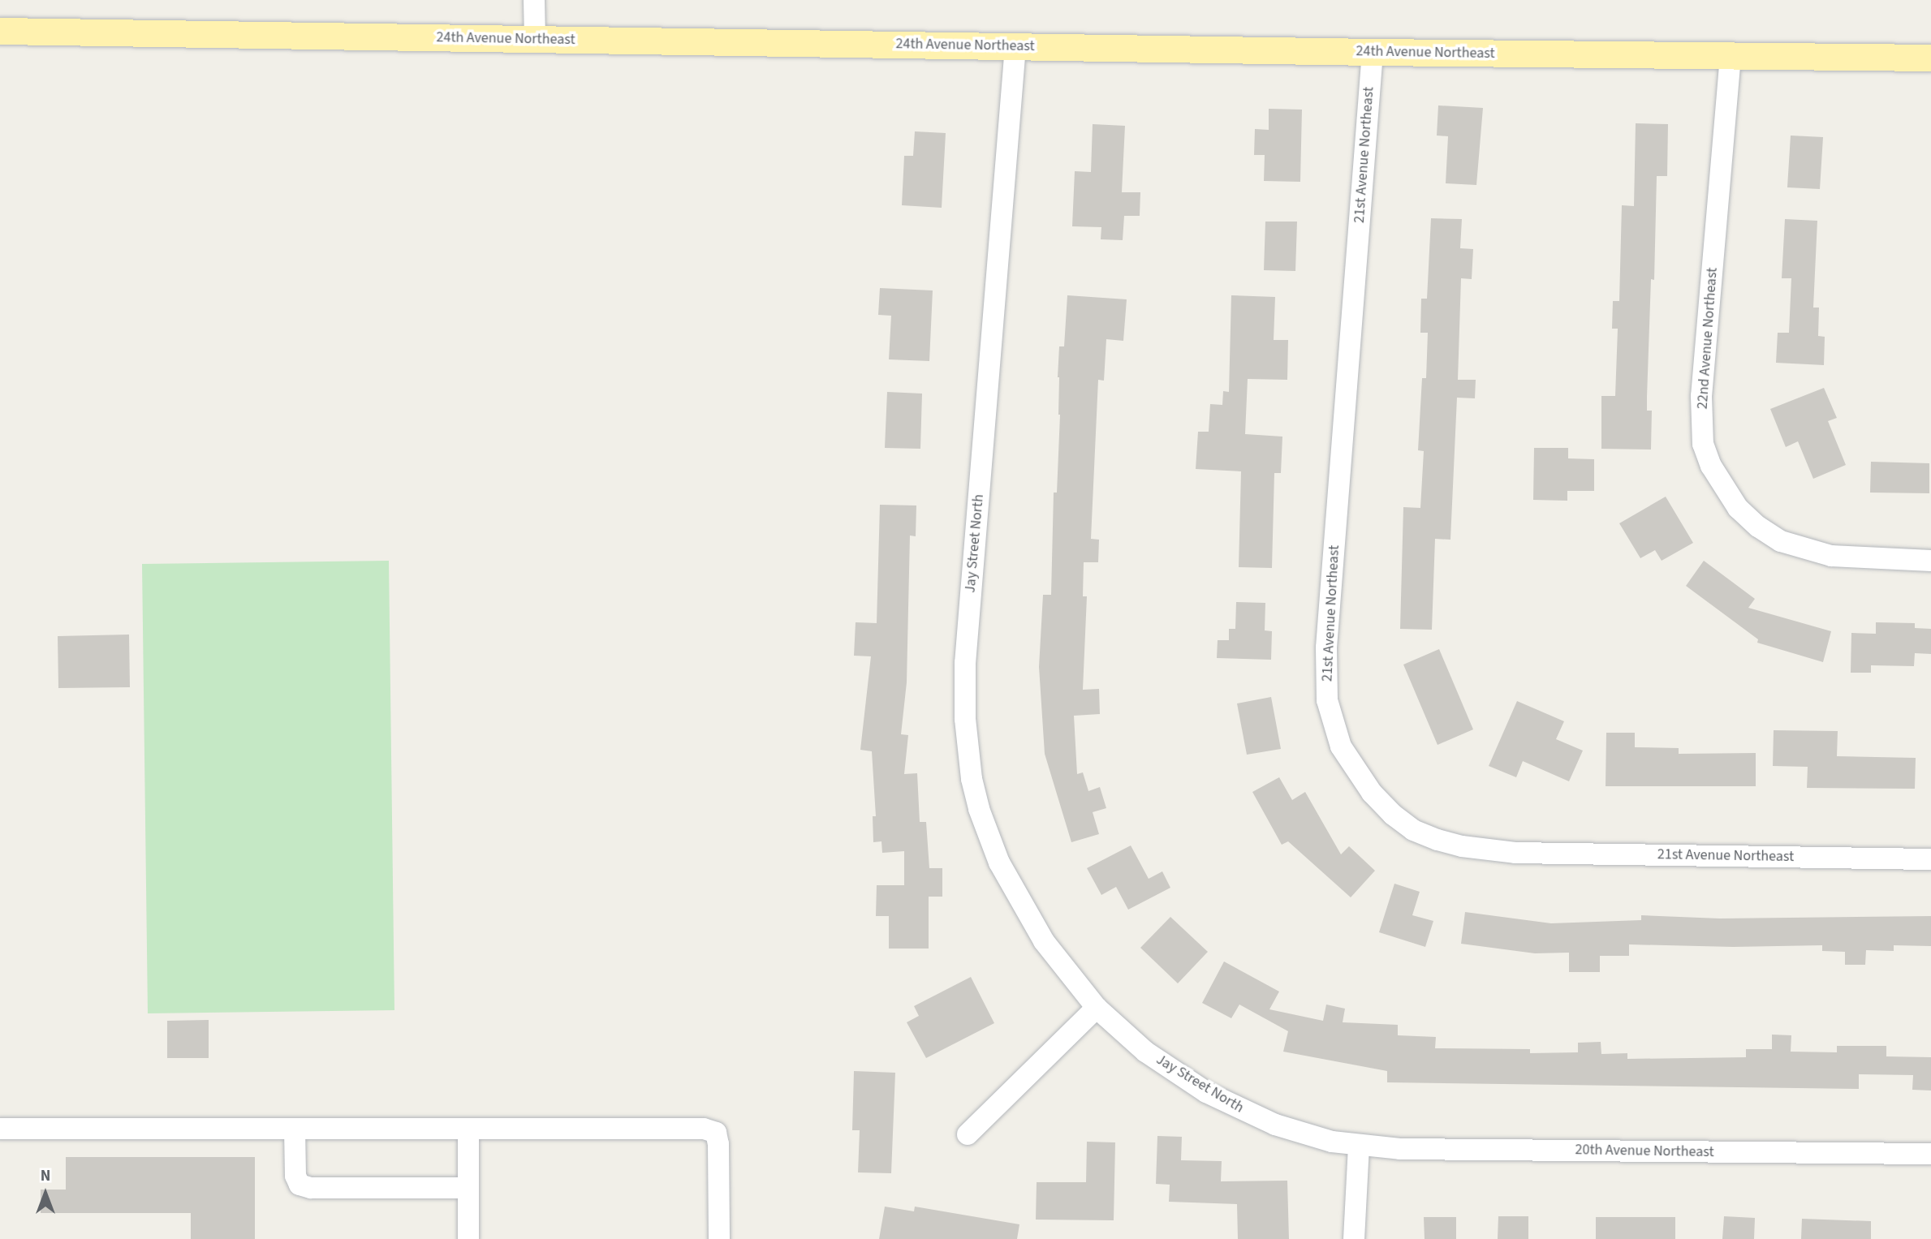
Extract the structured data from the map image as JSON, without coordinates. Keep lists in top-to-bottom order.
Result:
{
  "streets": {
    "main road": ["24th Avenue Northeast"],
    "street": [
      "21st Avenue Northeast",
      "22nd Avenue Northeast",
      "Jay Street North",
      "20th Avenue Northeast"
    ]
  },
  "crossings": [
    ["24th Avenue Northeast", "21st Avenue Northeast"],
    ["24th Avenue Northeast", "22nd Avenue Northeast"],
    ["24th Avenue Northeast", "Jay Street North"],
    ["Jay Street North", "20th Avenue Northeast"]
  ],
  "north": "top"
}
